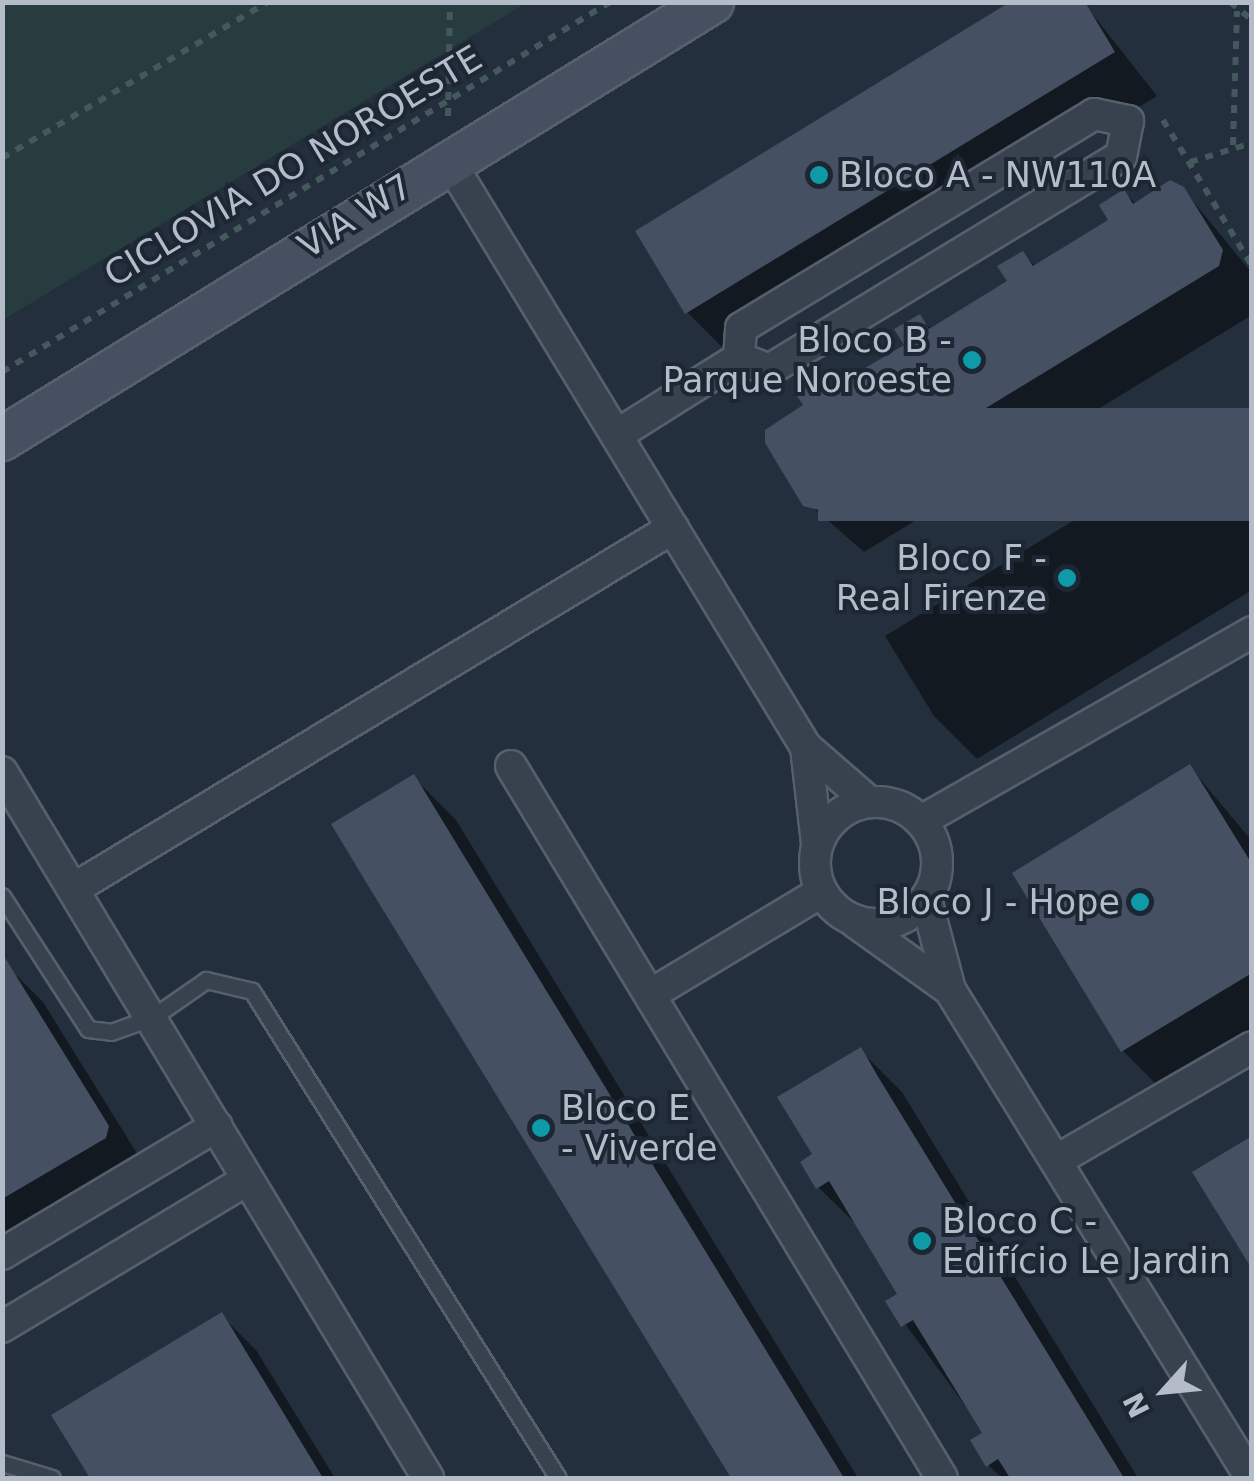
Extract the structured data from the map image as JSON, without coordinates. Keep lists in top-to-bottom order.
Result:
{
  "streets": {
    "main road": ["VIA W7"],
    "path": ["CICLOVIA DO NOROESTE"]
  },
  "places": [
    "Bloco A - NW110A",
    "Bloco B - Parque Noroeste",
    "Bloco F - Real Firenze",
    "Bloco J - Hope",
    "Bloco E - Viverde",
    "Bloco C - Edifício Le Jardin"
  ],
  "north": "bottom left"
}
